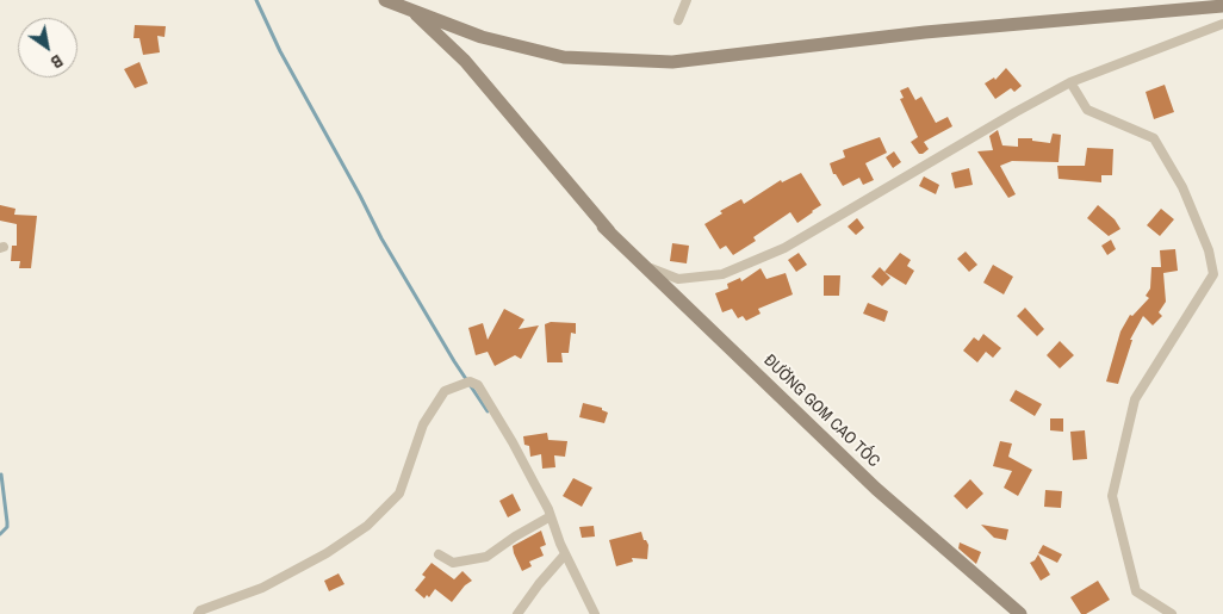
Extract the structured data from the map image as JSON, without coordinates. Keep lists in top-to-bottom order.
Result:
{
  "streets": {
    "main road": ["ĐƯỜNG GOM CAO TỐC"]
  },
  "north": "bottom right"
}
